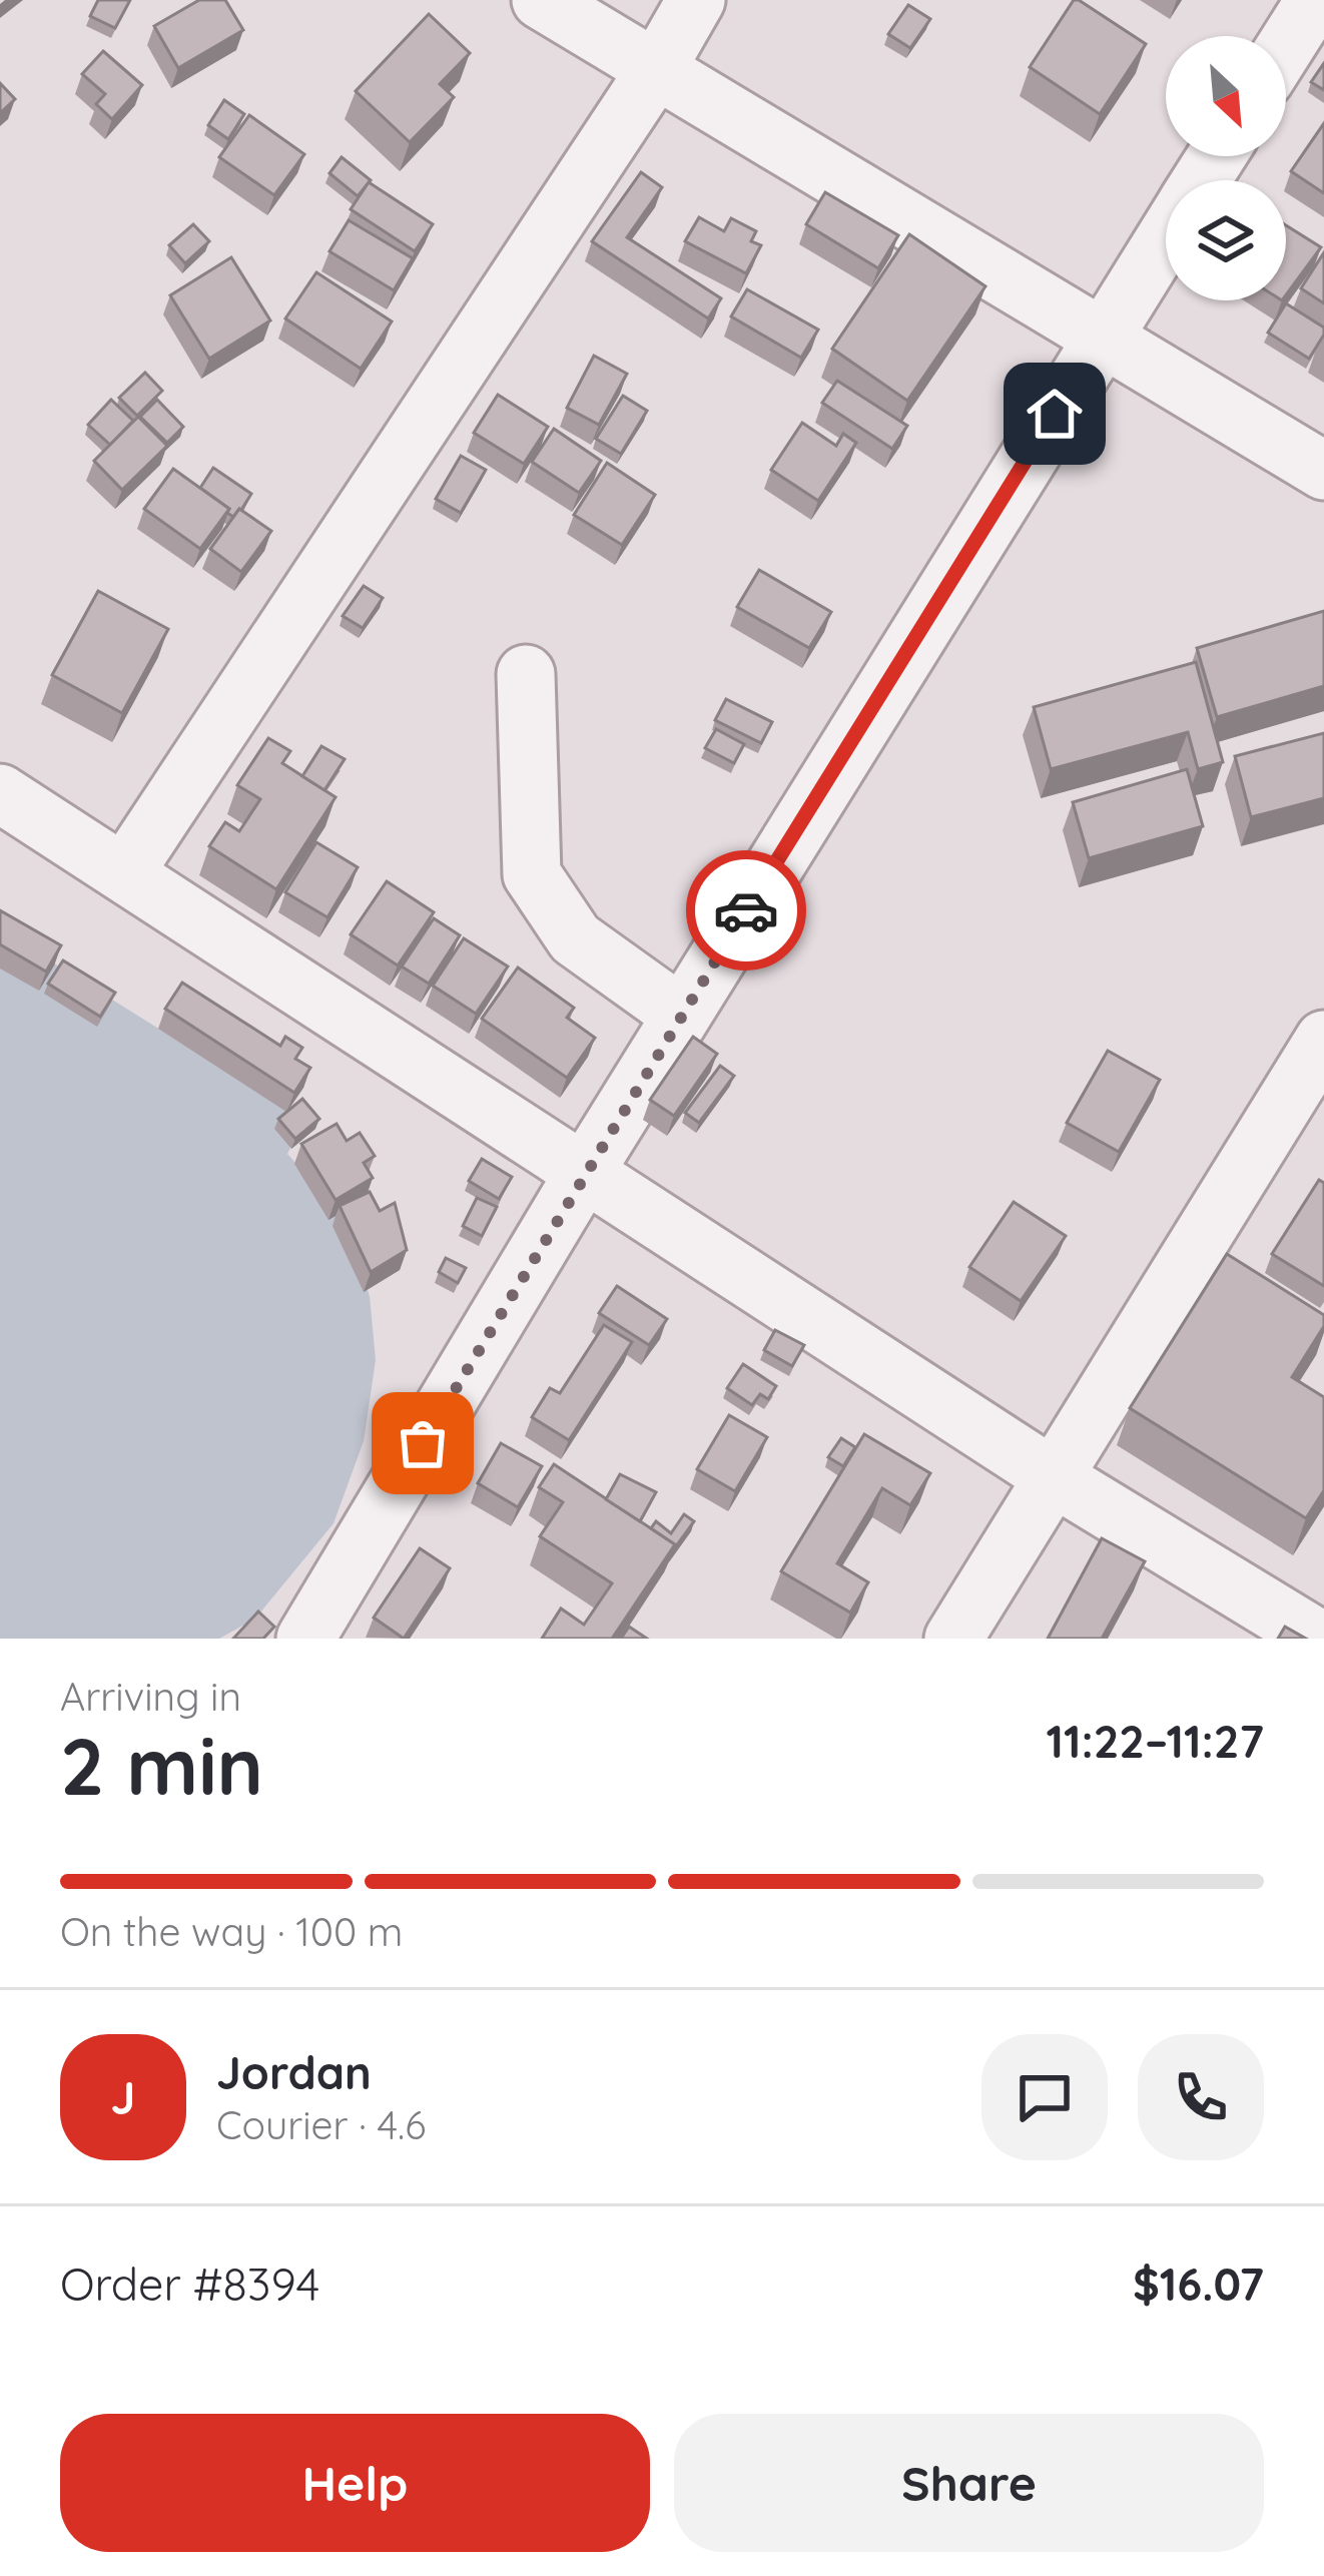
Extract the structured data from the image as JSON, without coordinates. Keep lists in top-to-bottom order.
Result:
{
  "north": "bottom right",
  "page": {
    "heading": ["2 min", "Arriving in", "11:22–11:27"],
    "panel": [
      "Jordan",
      "Courier · 4.6",
      "Order #8394",
      "$16.07"
    ],
    "bar": "On the way · 100 m",
    "round": "J",
    "buttons": ["Help", "Share"]
  }
}
